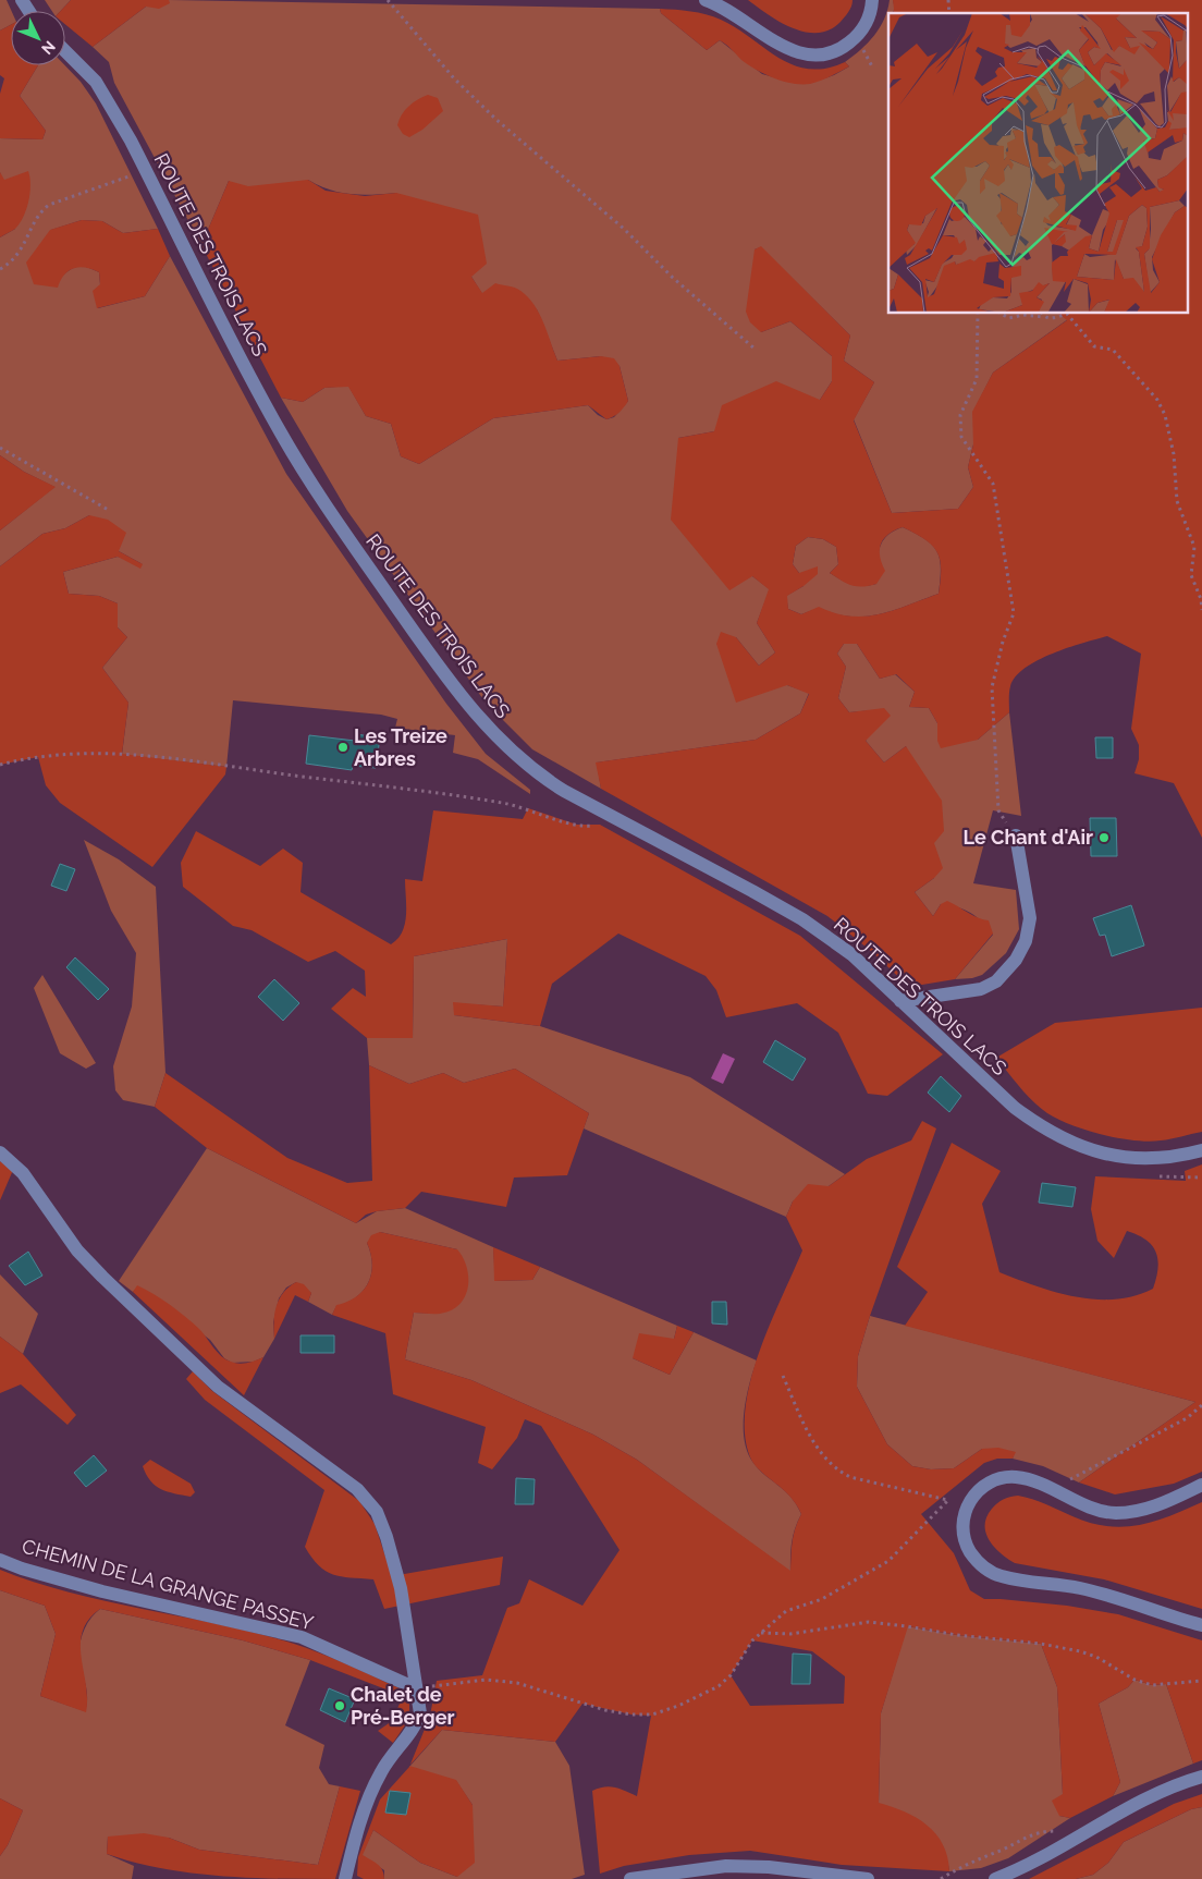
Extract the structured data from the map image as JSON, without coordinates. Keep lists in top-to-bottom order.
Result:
{
  "streets": {
    "street": ["ROUTE DES TROIS LACS", "CHEMIN DE LA GRANGE PASSEY"]
  },
  "places": ["Les Treize Arbres", "Le Chant d'Air", "Chalet de Pré-Berger"],
  "north": "bottom right"
}
